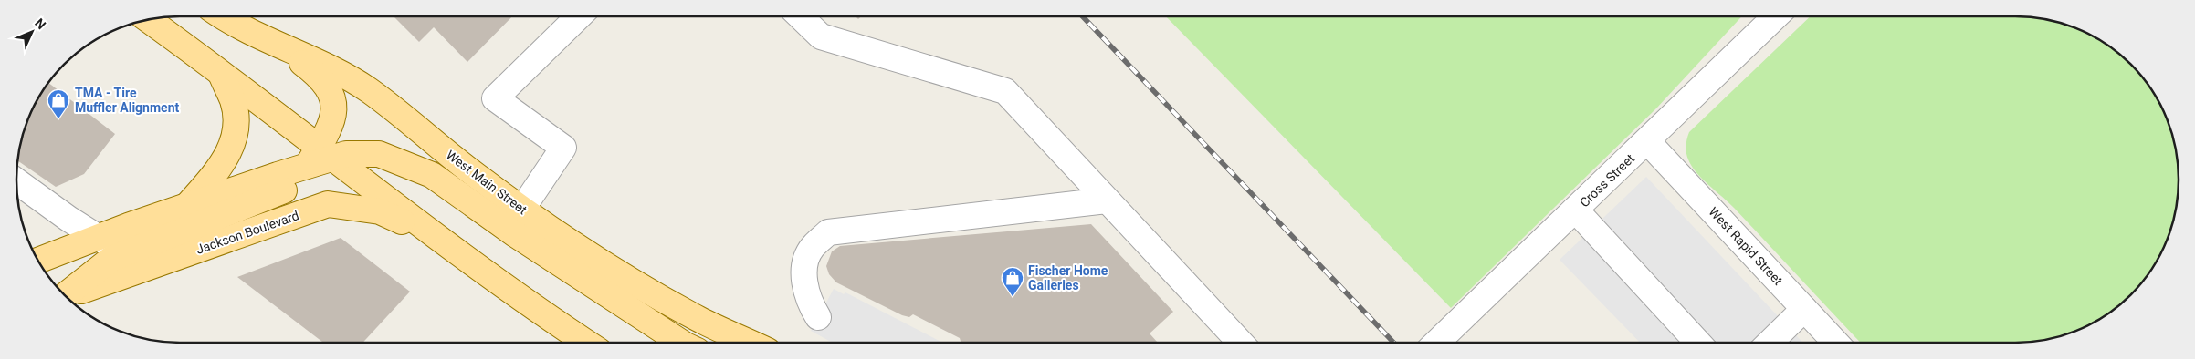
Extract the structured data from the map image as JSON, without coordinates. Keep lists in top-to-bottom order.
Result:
{
  "streets": {
    "main road": ["West Main Street", "Jackson Boulevard"],
    "street": ["Cross Street", "West Rapid Street"]
  },
  "crossings": [
    ["Cross Street", "West Rapid Street"]
  ],
  "places": {
    "shop": ["TMA - Tire Muffler Alignment", "Fischer Home Galleries"]
  },
  "north": "top right"
}
